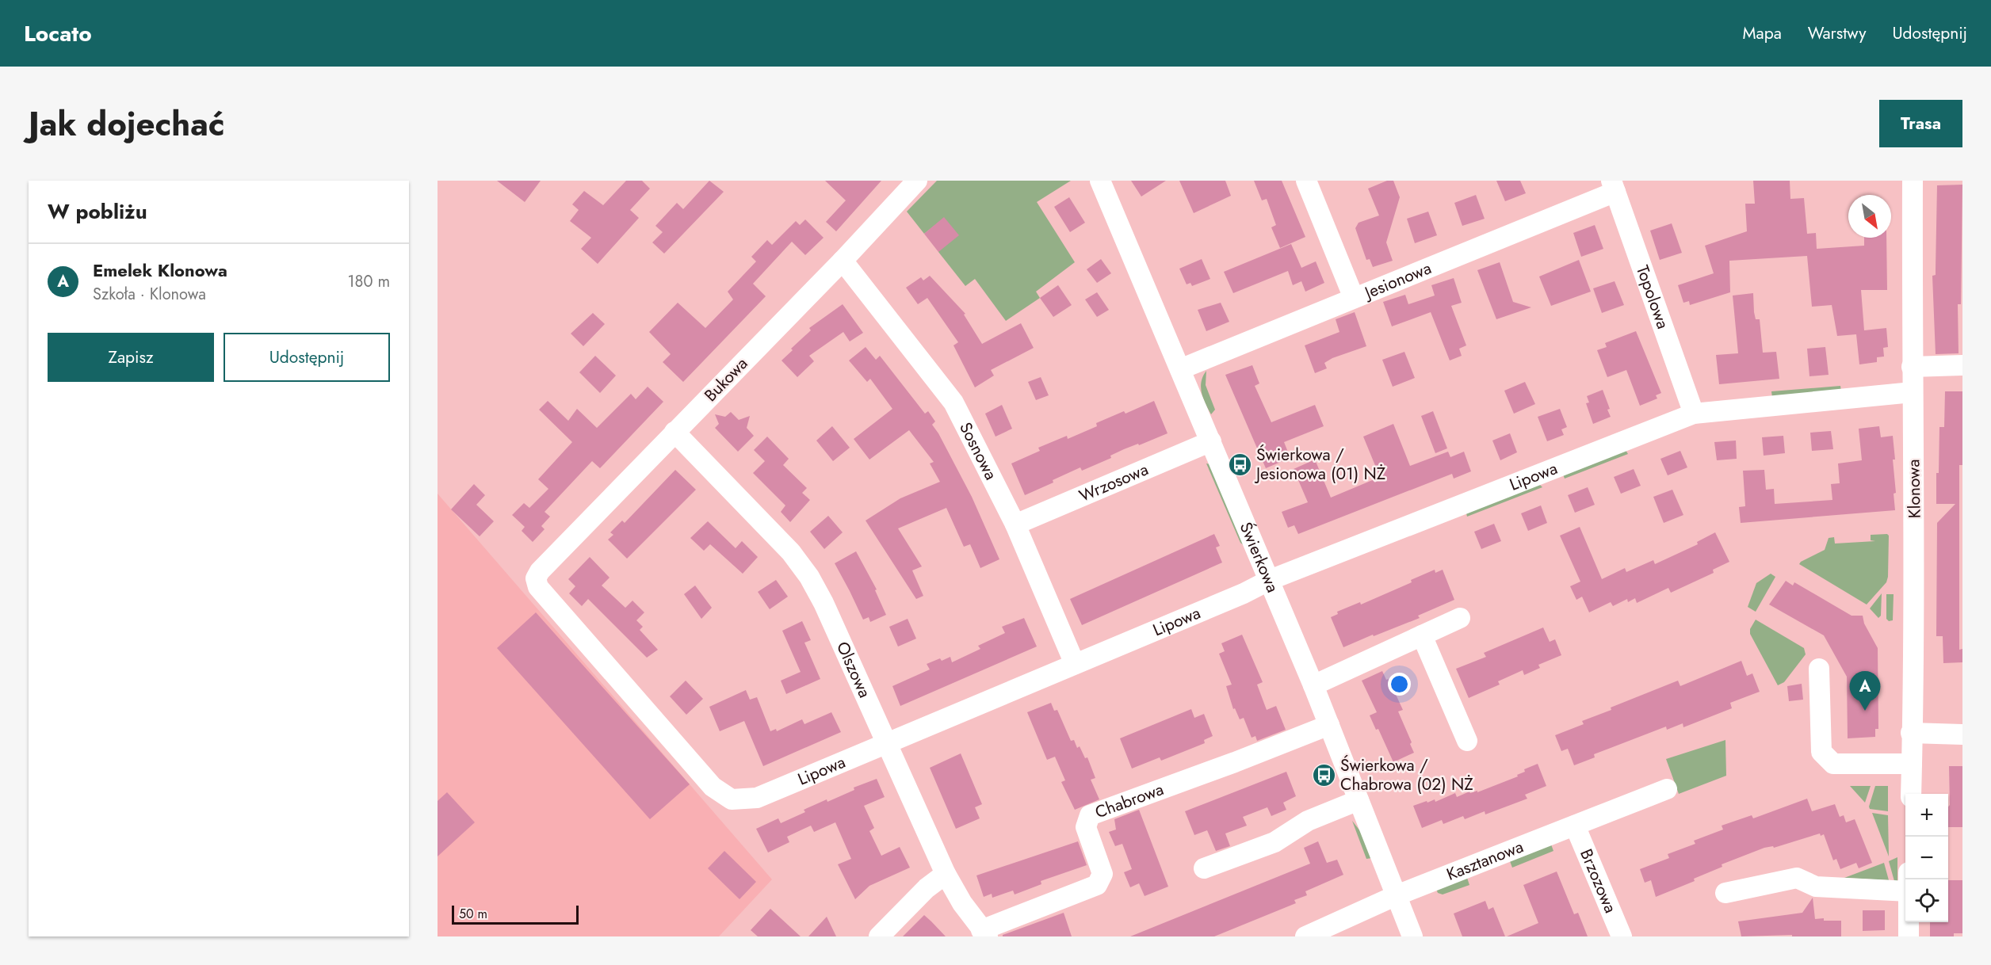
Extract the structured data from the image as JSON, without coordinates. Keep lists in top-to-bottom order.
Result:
{
  "streets": {
    "street": [
      "Jesionowa",
      "Topolowa",
      "Bukowa",
      "Sosnowa",
      "Lipowa",
      "Wrzosowa",
      "Klonowa",
      "Świerkowa",
      "Olszowa",
      "Chabrowa",
      "Kasztanowa",
      "Brzozowa"
    ]
  },
  "crossings": [
    ["Jesionowa", "Topolowa"],
    ["Jesionowa", "Świerkowa"],
    ["Topolowa", "Lipowa"],
    ["Bukowa", "Sosnowa"],
    ["Bukowa", "Lipowa"],
    ["Bukowa", "Olszowa"],
    ["Sosnowa", "Lipowa"],
    ["Sosnowa", "Wrzosowa"],
    ["Lipowa", "Klonowa"],
    ["Lipowa", "Świerkowa"],
    ["Lipowa", "Olszowa"],
    ["Wrzosowa", "Świerkowa"],
    ["Świerkowa", "Chabrowa"],
    ["Świerkowa", "Kasztanowa"],
    ["Olszowa", "Chabrowa"],
    ["Kasztanowa", "Brzozowa"]
  ],
  "places": {
    "bus stop": ["Świerkowa / Jesionowa (01) NŻ", "Świerkowa / Chabrowa (02) NŻ"]
  },
  "scale_bar": "50 m",
  "north": "bottom right",
  "page": {
    "header": "Locato",
    "nav": ["Mapa", "Warstwy", "Udostępnij"],
    "title": "Jak dojechać",
    "buttons": [
      "Trasa",
      ["Zapisz", "Udostępnij"]
    ],
    "heading": "W pobliżu",
    "list": [
      {
        "mark": "A",
        "name": "Emelek Klonowa",
        "note": "Szkoła · Klonowa",
        "value": "180 m"
      }
    ],
    "pins": "A",
    "map_buttons": ["+", "−"],
    "scale": "50 m"
  }
}
